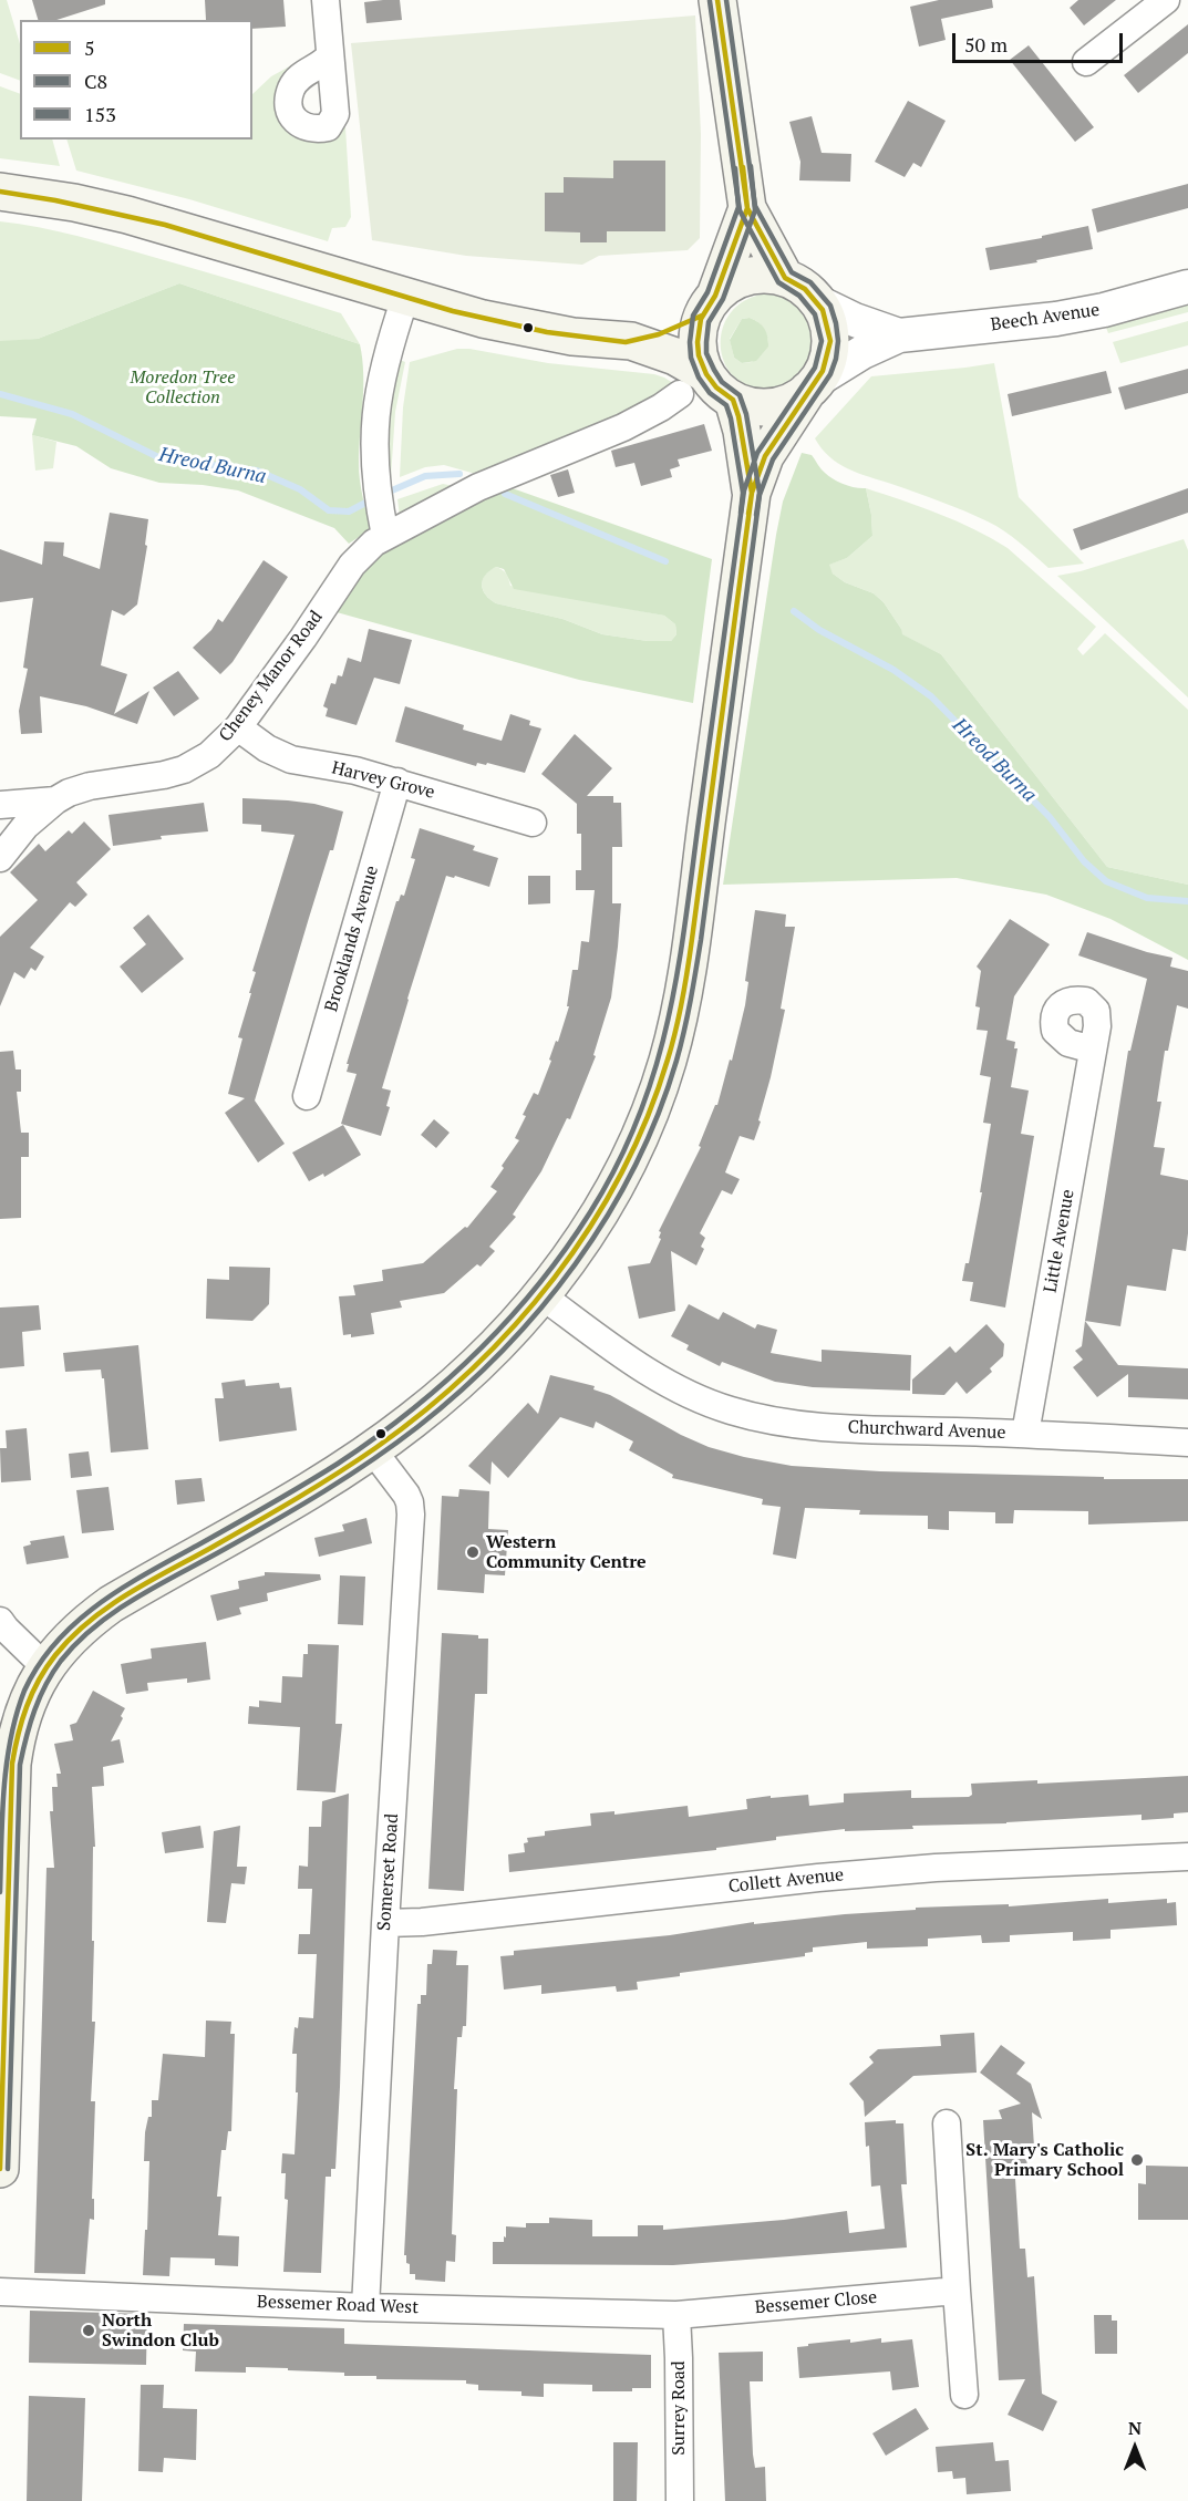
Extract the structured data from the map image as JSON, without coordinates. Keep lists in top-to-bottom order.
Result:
{
  "streets": {
    "street": [
      "Beech Avenue",
      "Cheney Manor Road",
      "Harvey Grove",
      "Brooklands Avenue",
      "Little Avenue",
      "Churchward Avenue",
      "Somerset Road",
      "Collett Avenue",
      "Bessemer Close",
      "Bessemer Road West",
      "Surrey Road"
    ]
  },
  "crossings": [
    ["Beech Avenue", "Cheney Manor Road"],
    ["Cheney Manor Road", "Harvey Grove"],
    ["Harvey Grove", "Brooklands Avenue"],
    ["Little Avenue", "Churchward Avenue"],
    ["Somerset Road", "Collett Avenue"],
    ["Somerset Road", "Bessemer Road West"],
    ["Bessemer Close", "Bessemer Road West"],
    ["Bessemer Close", "Surrey Road"],
    ["Bessemer Road West", "Surrey Road"]
  ],
  "water": ["Hreod Burna"],
  "parks": ["Moredon Tree Collection"],
  "places": ["Western Community Centre", "St. Mary's Catholic Primary School", "North Swindon Club"],
  "lines": ["transit line 5", "transit line C8", "transit line 153"],
  "legend": ["5", "C8", "153"],
  "scale_bar": "50 m",
  "north": "top"
}
